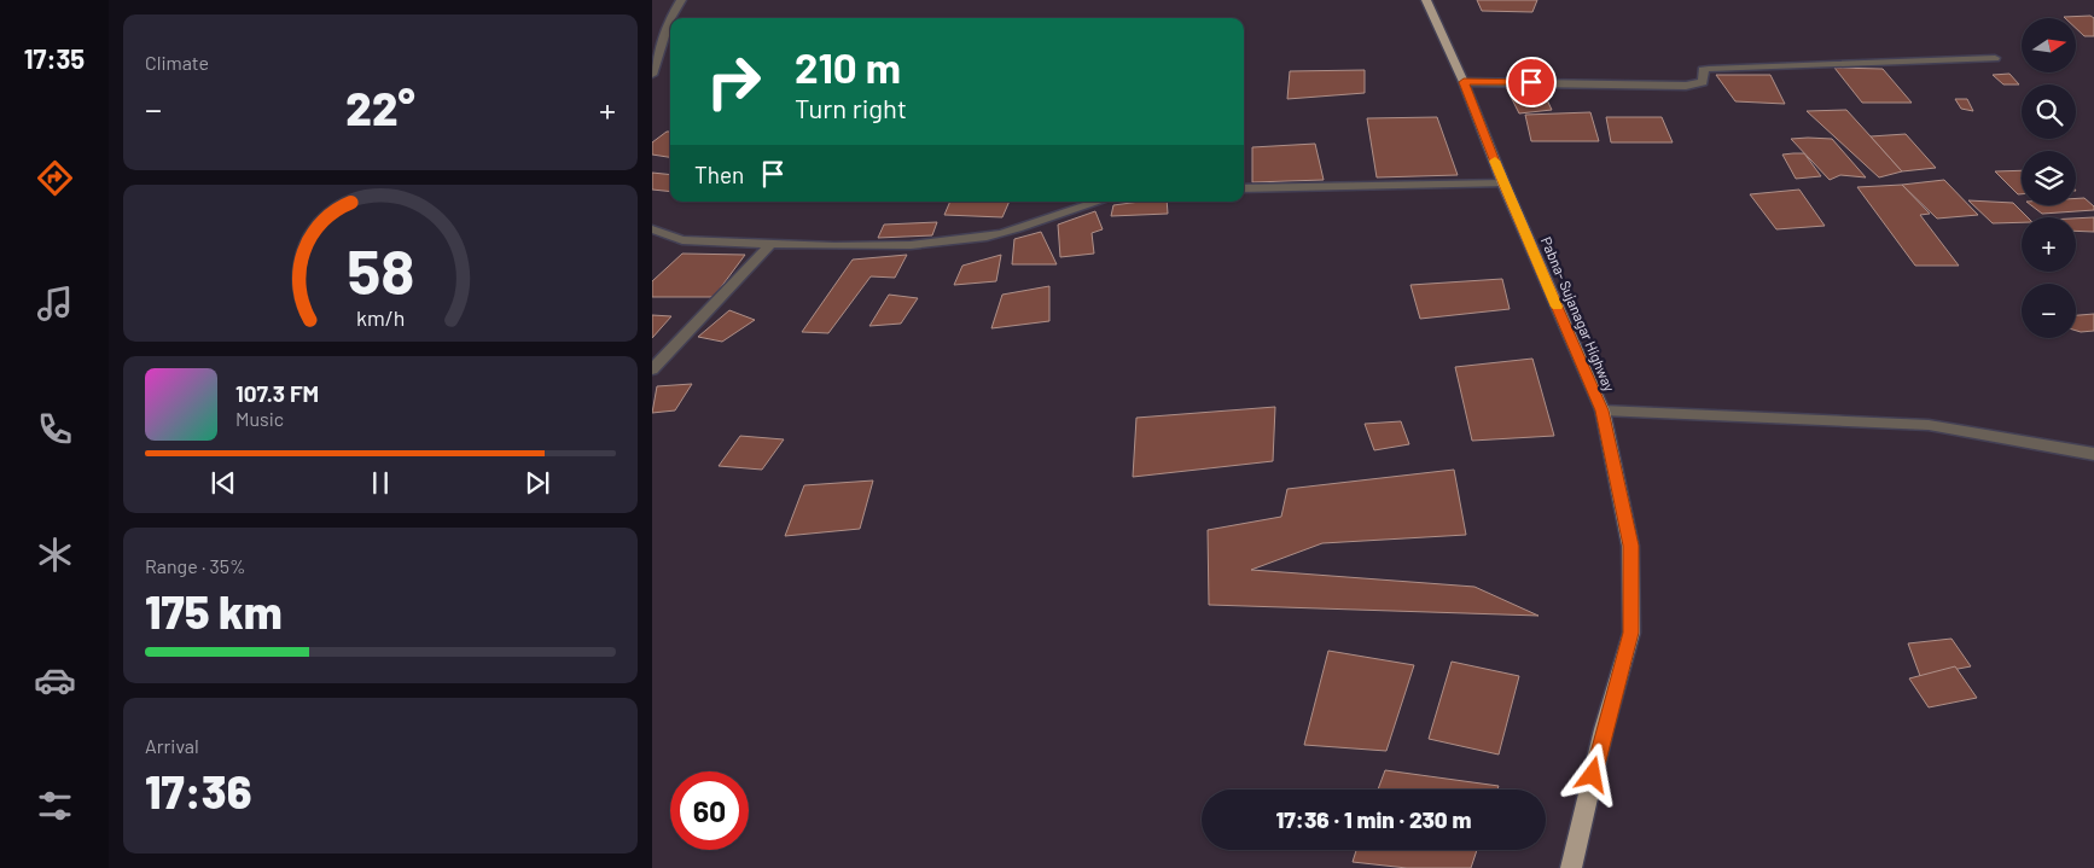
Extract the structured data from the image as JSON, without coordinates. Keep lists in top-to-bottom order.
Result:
{
  "streets": {
    "main road": ["Pabna- Sujanagar Highway"]
  },
  "north": "right",
  "page": {
    "tabs": "17:35",
    "tile": [
      "Climate",
      ["Range · 35%", "175 km"],
      ["Arrival", "17:36"]
    ],
    "map_buttons": ["+", "−"],
    "turn": ["210 m", "Turn right"],
    "heat": ["−", "22°", "+"],
    "then": "Then",
    "song": ["107.3 FM", "Music"],
    "limit": "60",
    "trip": "17:36 · 1 min · 230 m",
    "gauge": ["58", "km/h"]
  }
}
